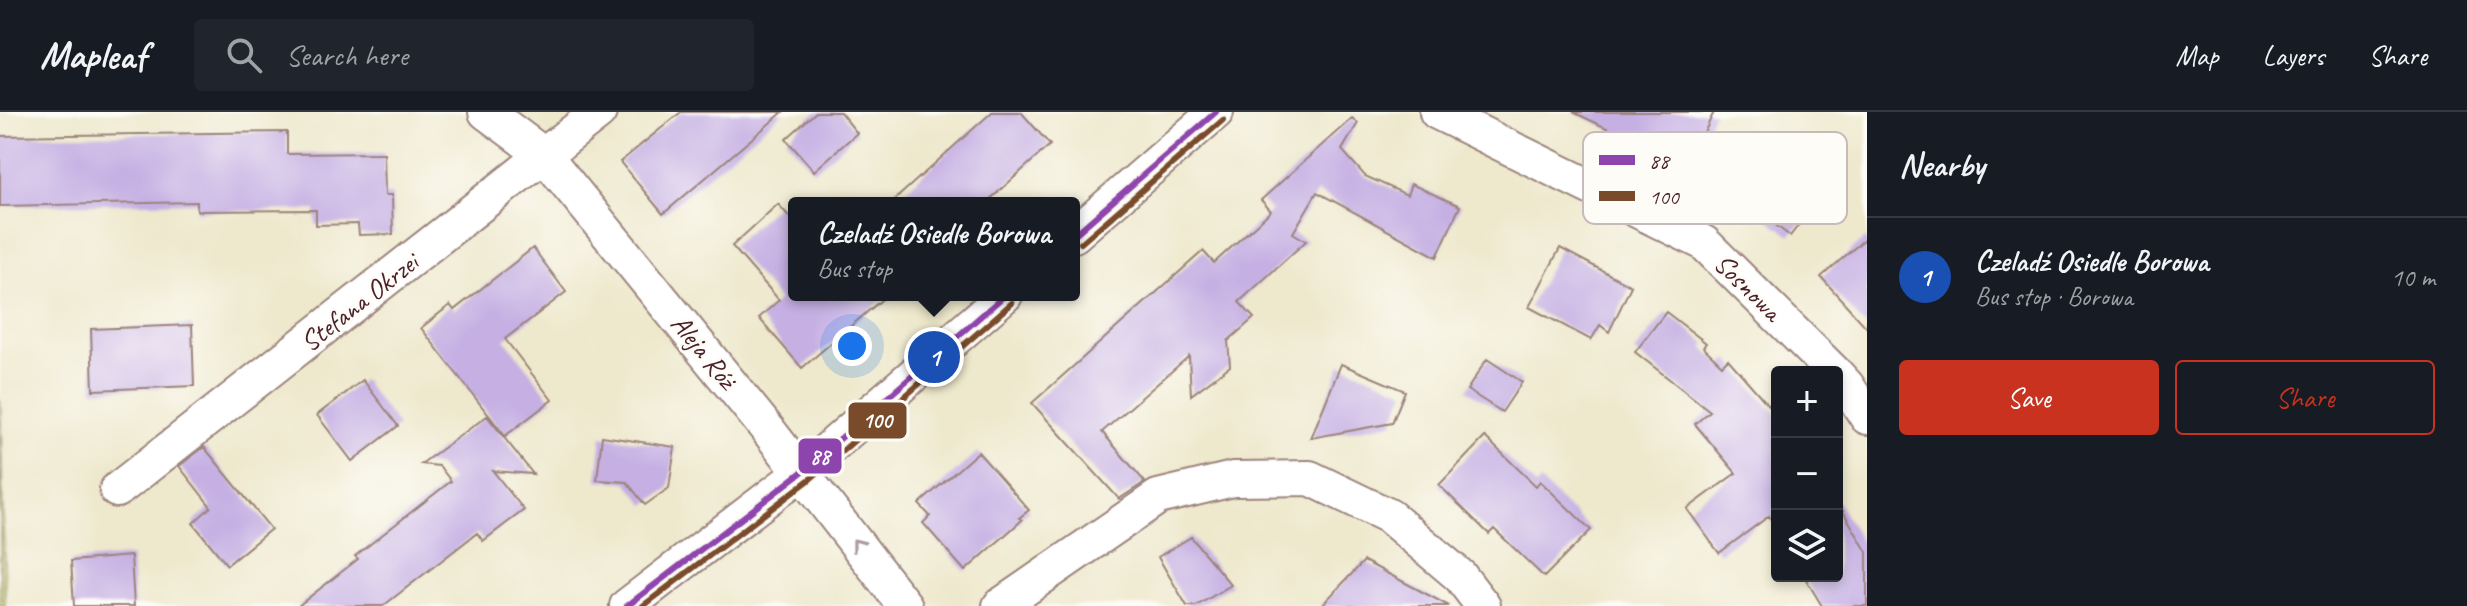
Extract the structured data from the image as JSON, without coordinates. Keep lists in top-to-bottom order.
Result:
{
  "streets": {
    "street": ["Sosnowa", "Stefana Okrzei", "Aleja Róż"]
  },
  "crossings": [
    ["Stefana Okrzei", "Aleja Róż"]
  ],
  "lines": ["transit line 88", "transit line 100"],
  "legend": ["88", "100"],
  "page": {
    "header": "Mapleaf",
    "search": "Search here",
    "nav": ["Map", "Layers", "Share"],
    "heading": "Nearby",
    "popup": ["Czeladź Osiedle Borowa", "Bus stop"],
    "list": [
      {
        "mark": "1",
        "name": "Czeladź Osiedle Borowa",
        "note": "Bus stop · Borowa",
        "value": "10 m"
      }
    ],
    "pins": "1",
    "buttons": ["Save", "Share"],
    "map_buttons": ["+", "−"]
  }
}
